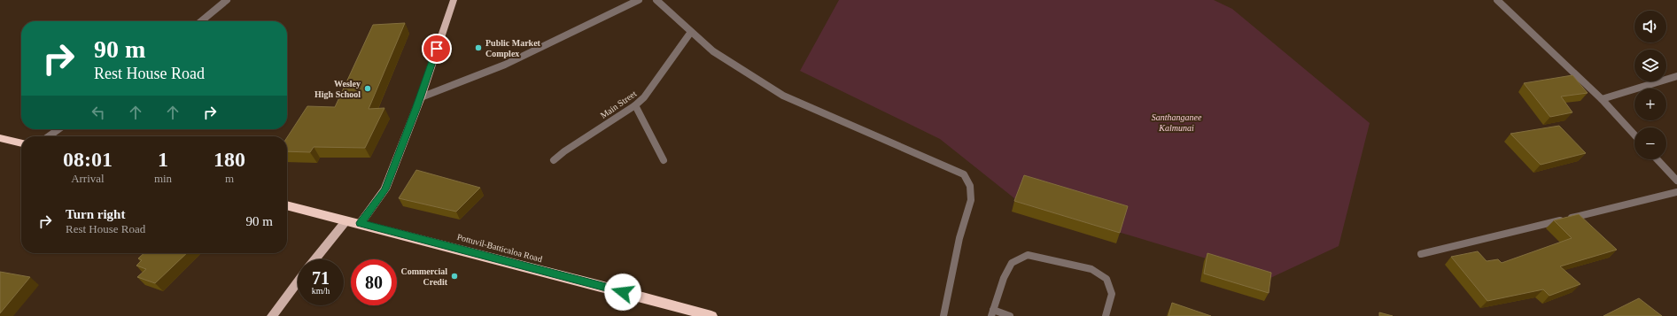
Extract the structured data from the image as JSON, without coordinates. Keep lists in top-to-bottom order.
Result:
{
  "streets": {
    "highway": ["Pottuvil-Batticaloa Road"],
    "street": ["Main Street"]
  },
  "parks": ["Santhanganee Kalmunai"],
  "places": ["Public Market Complex", "Wesley High School", "Commercial Credit"],
  "page": {
    "map_buttons": ["+", "−"],
    "turn": ["90 m", "Rest House Road"],
    "eta": [
      "08:01",
      "Arrival",
      "1",
      "min",
      "180",
      "m"
    ],
    "list": [
      {
        "name": "Turn right",
        "note": "Rest House Road",
        "value": "90 m"
      }
    ],
    "speed": "71 km/h",
    "limit": "80"
  }
}
